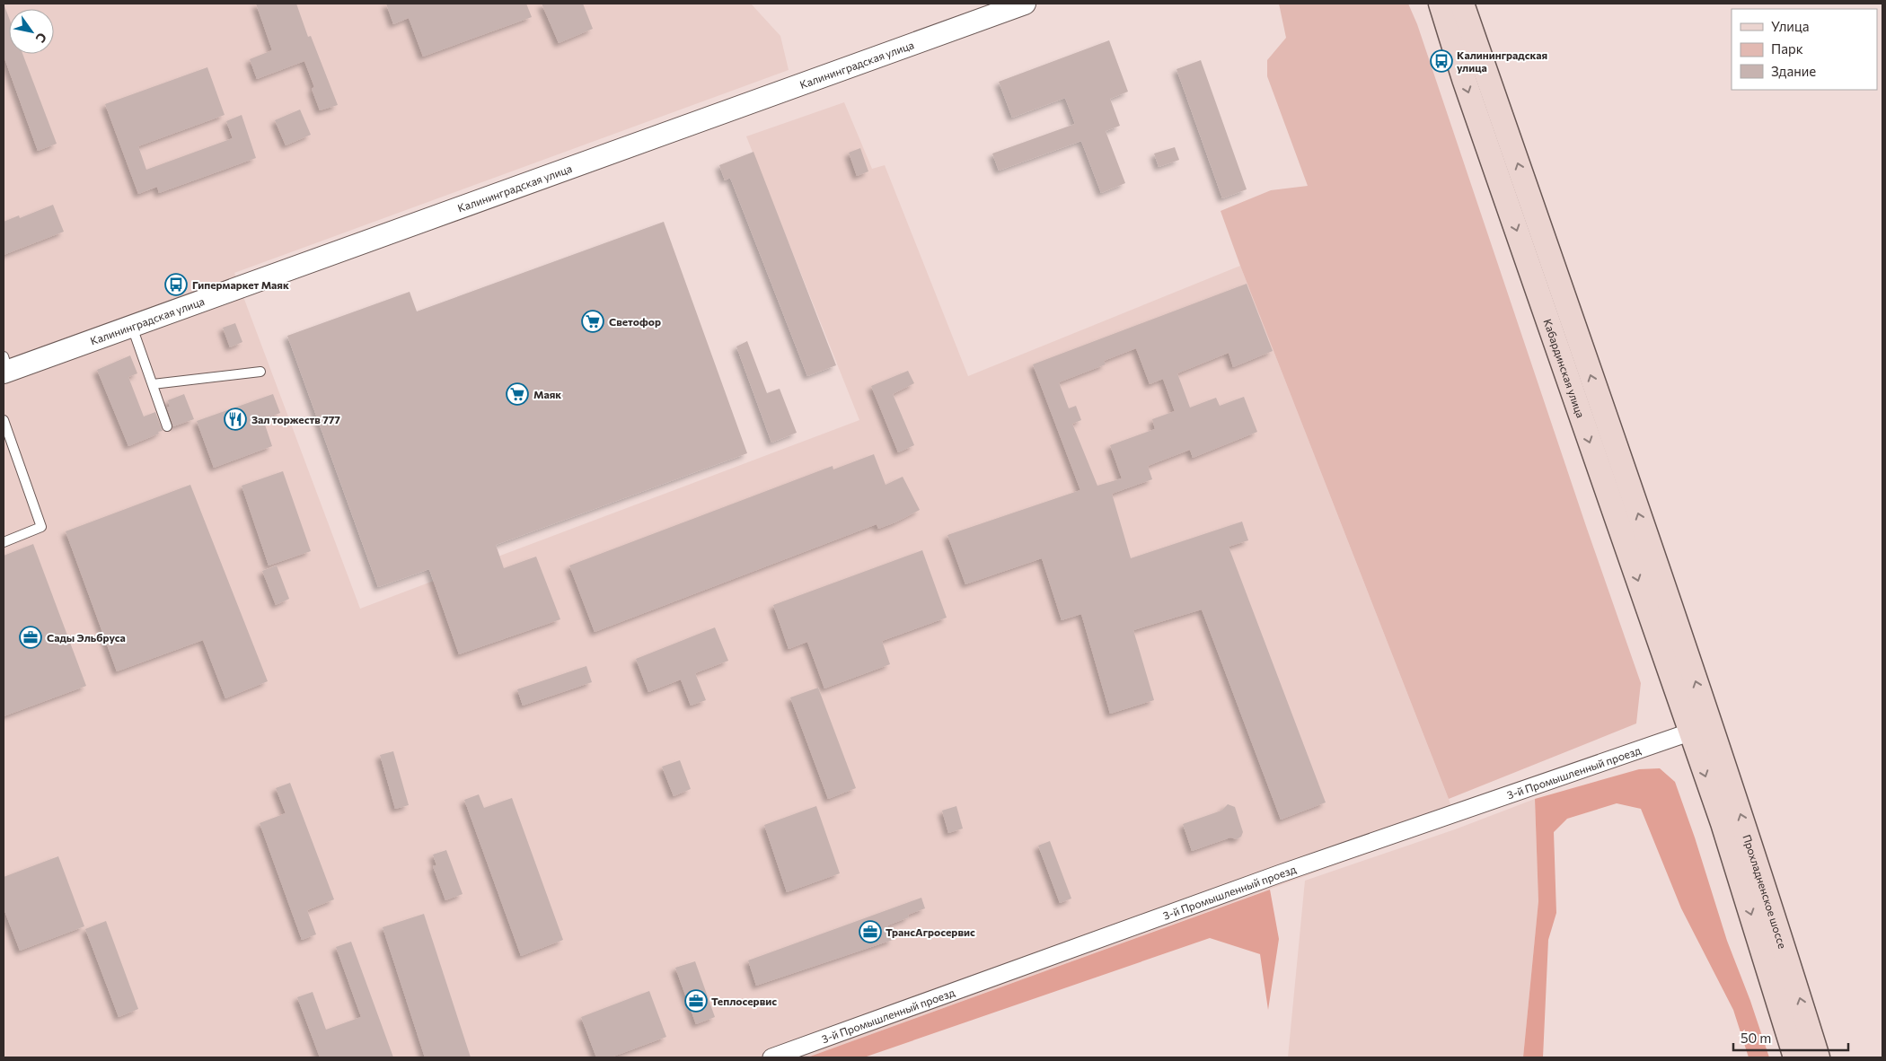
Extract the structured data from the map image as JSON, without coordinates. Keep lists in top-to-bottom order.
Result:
{
  "streets": {
    "main road": ["Кабардинская улица", "Прохладненское шоссе"],
    "street": ["Калининградская улица", "3-й Промышленный проезд"]
  },
  "crossings": [
    ["Кабардинская улица", "3-й Промышленный проезд"],
    ["Кабардинская улица", "Прохладненское шоссе"],
    ["3-й Промышленный проезд", "Прохладненское шоссе"]
  ],
  "places": {
    "bus stop": ["Калининградская улица", "Гипермаркет Маяк"],
    "supermarket": ["Светофор", "Маяк"],
    "restaurant": ["Зал торжеств 777"],
    "office": ["Сады Эльбруса", "ТрансАгросервис", "Теплосервис"]
  },
  "legend": ["Улица", "Парк", "Здание"],
  "scale_bar": "50 m",
  "north": "bottom right"
}
